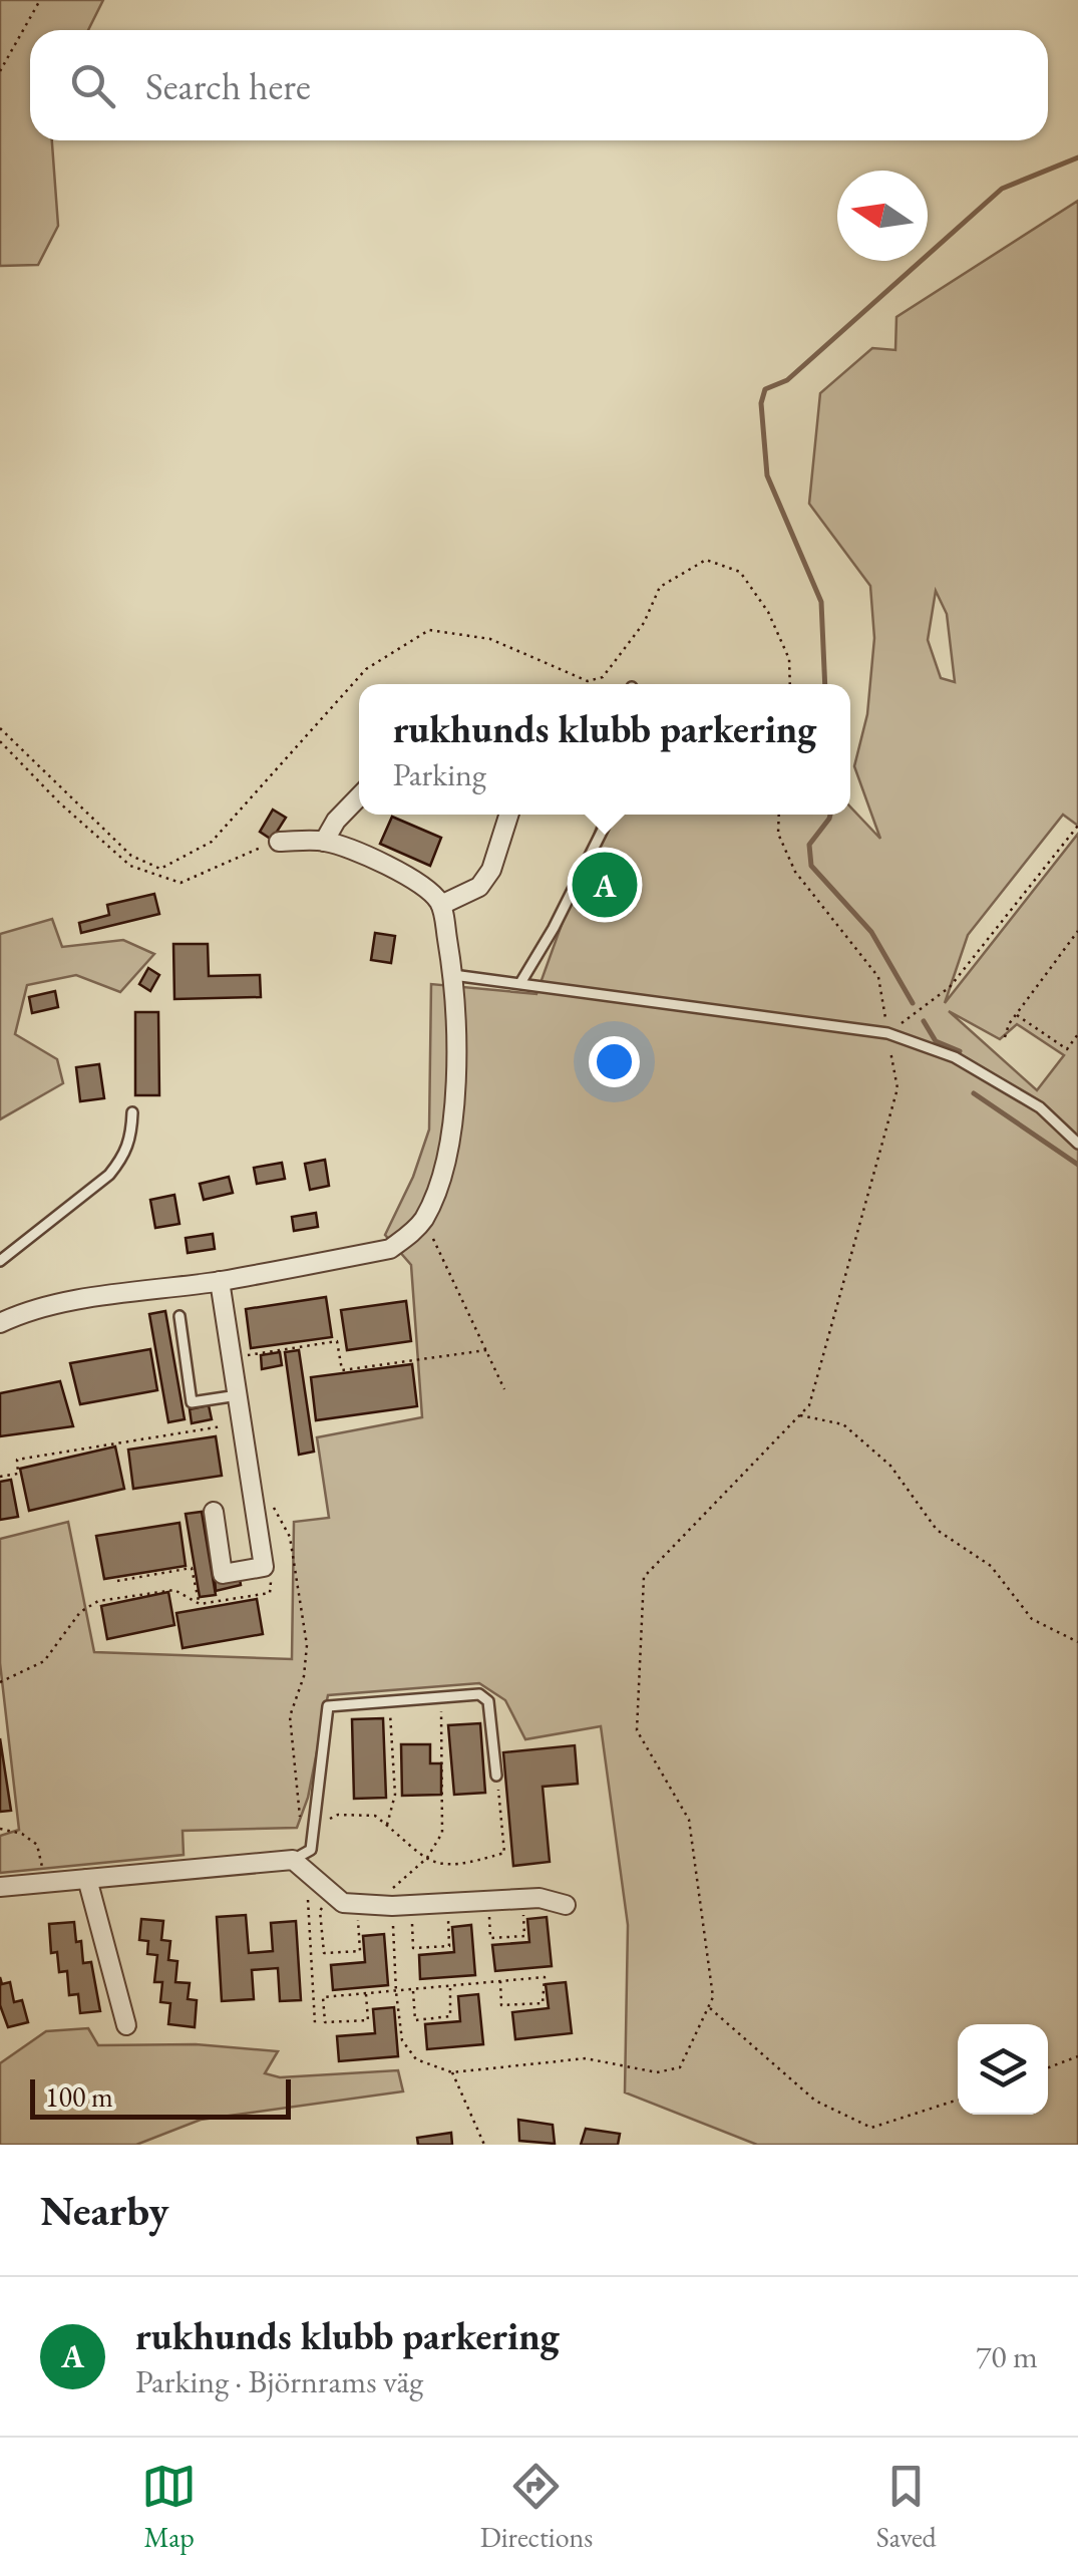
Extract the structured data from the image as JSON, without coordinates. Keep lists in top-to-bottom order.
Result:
{
  "scale_bar": "100 m",
  "north": "left",
  "page": {
    "search": "Search here",
    "popup": ["rukhunds klubb parkering", "Parking"],
    "pins": "A",
    "scale": "100 m",
    "heading": "Nearby",
    "list": [
      {
        "mark": "A",
        "name": "rukhunds klubb parkering",
        "note": "Parking · Björnrams väg",
        "value": "70 m"
      }
    ],
    "nav": ["Map", "Directions", "Saved"]
  }
}
